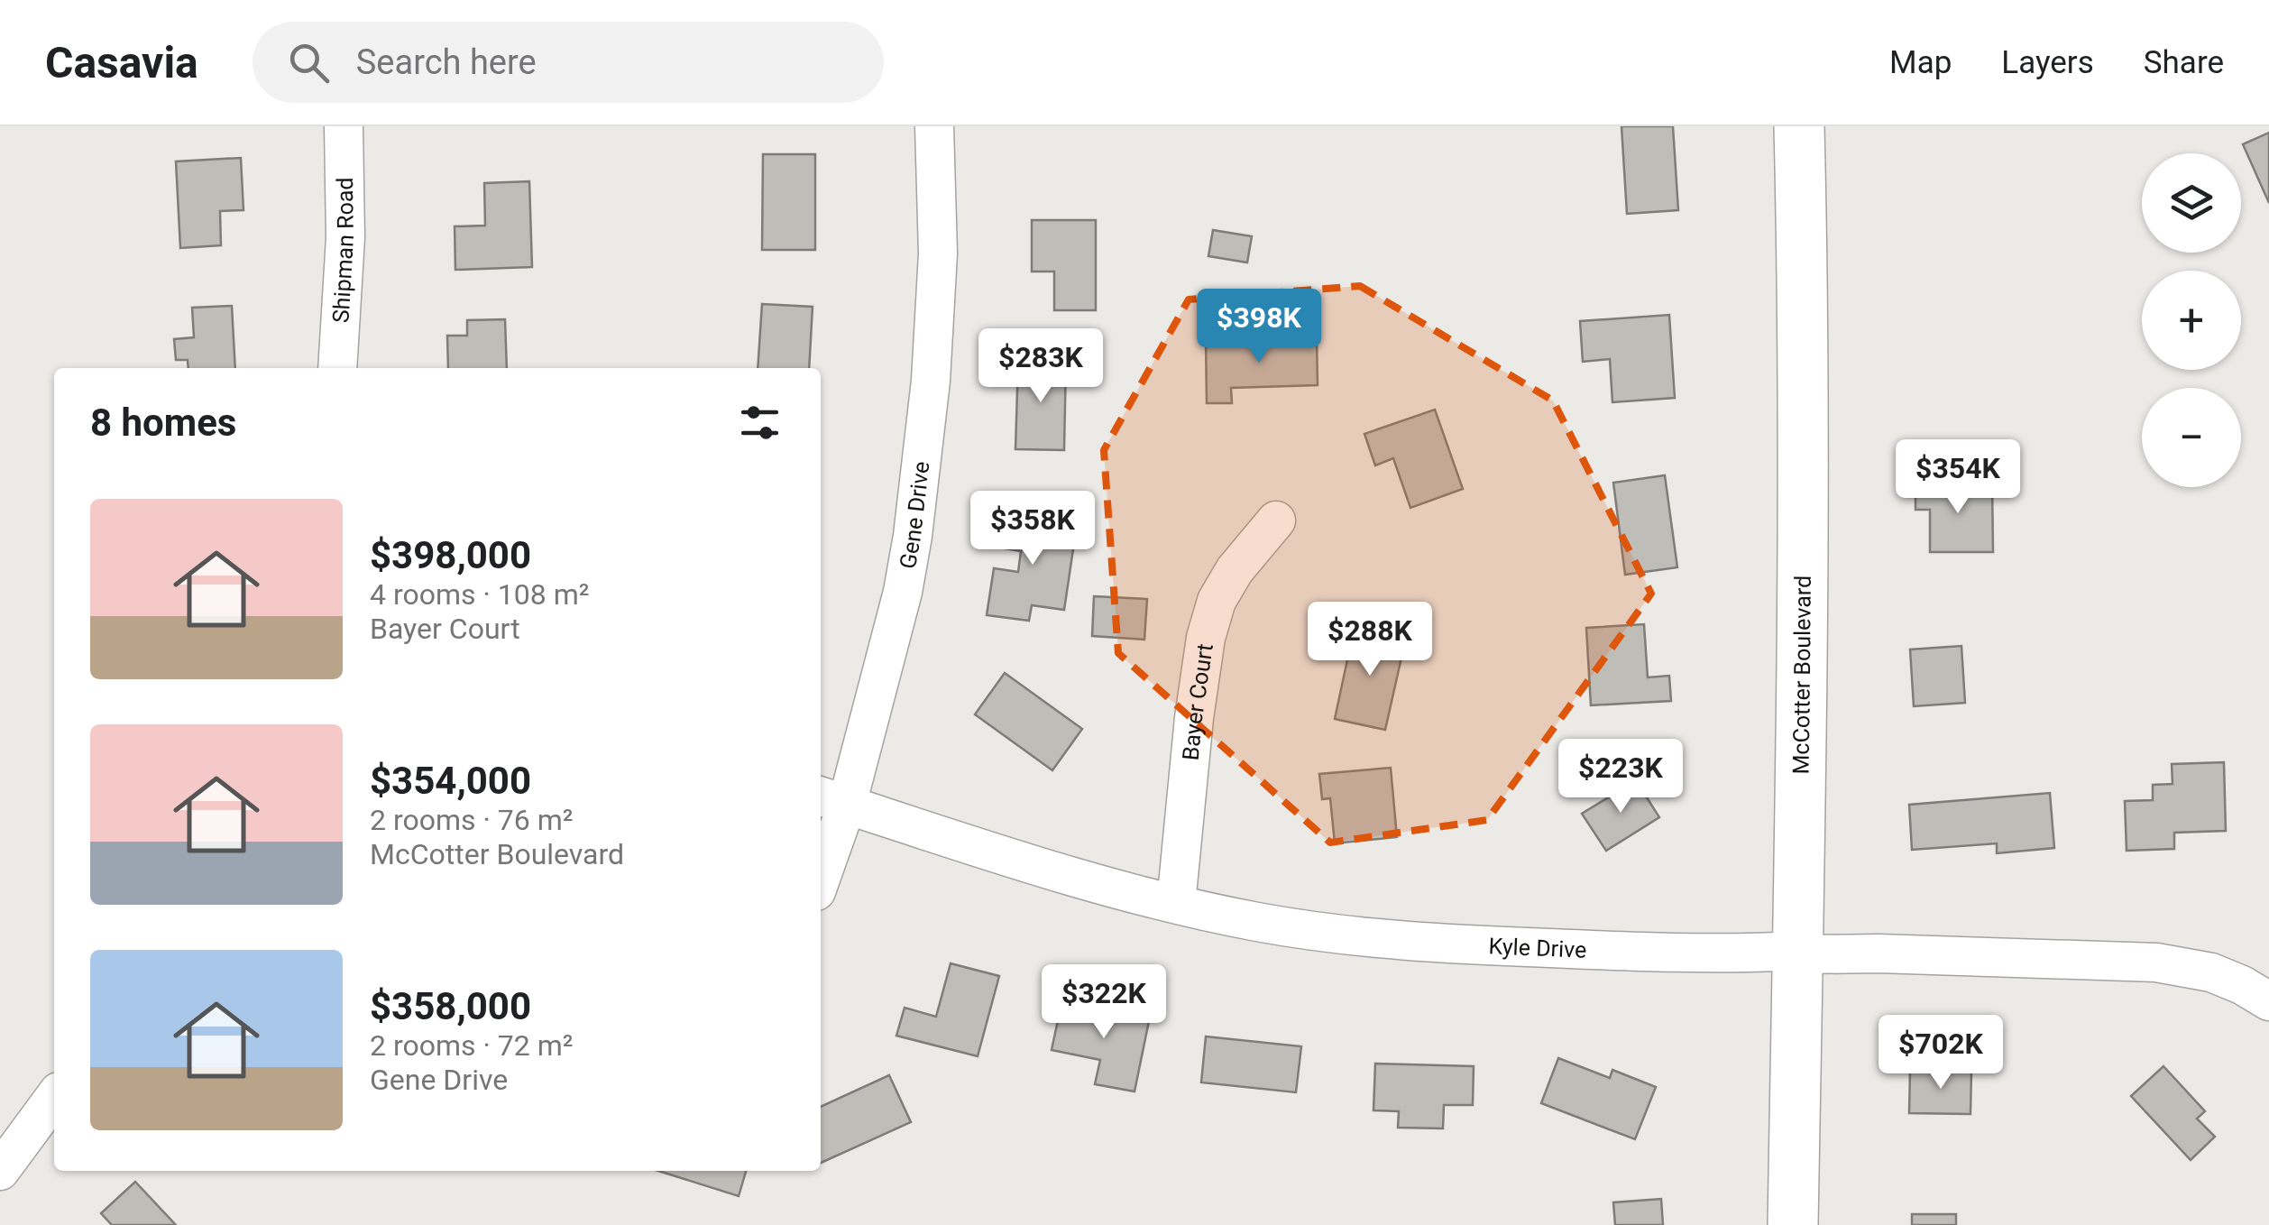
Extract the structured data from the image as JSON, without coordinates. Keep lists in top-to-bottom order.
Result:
{
  "streets": {
    "street": [
      "Shipman Road",
      "Gene Drive",
      "McCotter Boulevard",
      "Bayer Court",
      "Kyle Drive"
    ]
  },
  "crossings": [
    ["Gene Drive", "Kyle Drive"],
    ["McCotter Boulevard", "Kyle Drive"],
    ["Bayer Court", "Kyle Drive"]
  ],
  "page": {
    "header": "Casavia",
    "search": "Search here",
    "nav": ["Map", "Layers", "Share"],
    "map_buttons": ["+", "−"],
    "price": [
      "$398K",
      "$283K",
      "$354K",
      "$358K",
      "$288K",
      "$223K",
      "$322K",
      "$702K"
    ],
    "heading": "8 homes",
    "list": [
      {
        "name": "$398,000",
        "note": "4 rooms · 108 m² · Bayer Court"
      },
      {
        "name": "$354,000",
        "note": "2 rooms · 76 m² · McCotter Boulevard"
      },
      {
        "name": "$358,000",
        "note": "2 rooms · 72 m² · Gene Drive"
      }
    ]
  }
}
